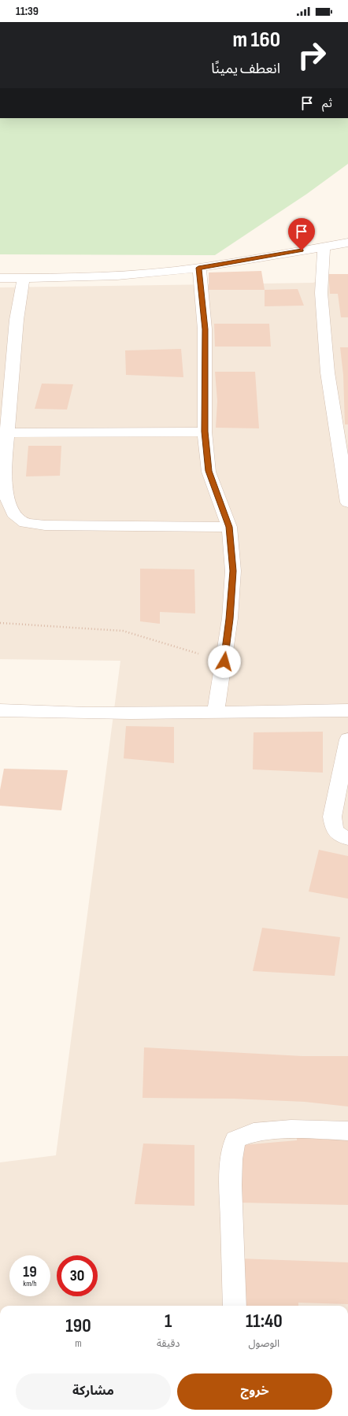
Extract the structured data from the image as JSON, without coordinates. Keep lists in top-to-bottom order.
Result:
{
  "page": {
    "status": "11:39",
    "turn": ["160 m", "انعطف يمينًا"],
    "then": "ثم",
    "speed": "19 km/h",
    "limit": "30",
    "eta": [
      "11:40",
      "الوصول",
      "1",
      "دقيقة",
      "190",
      "m"
    ],
    "buttons": ["خروج", "مشاركة"]
  }
}
